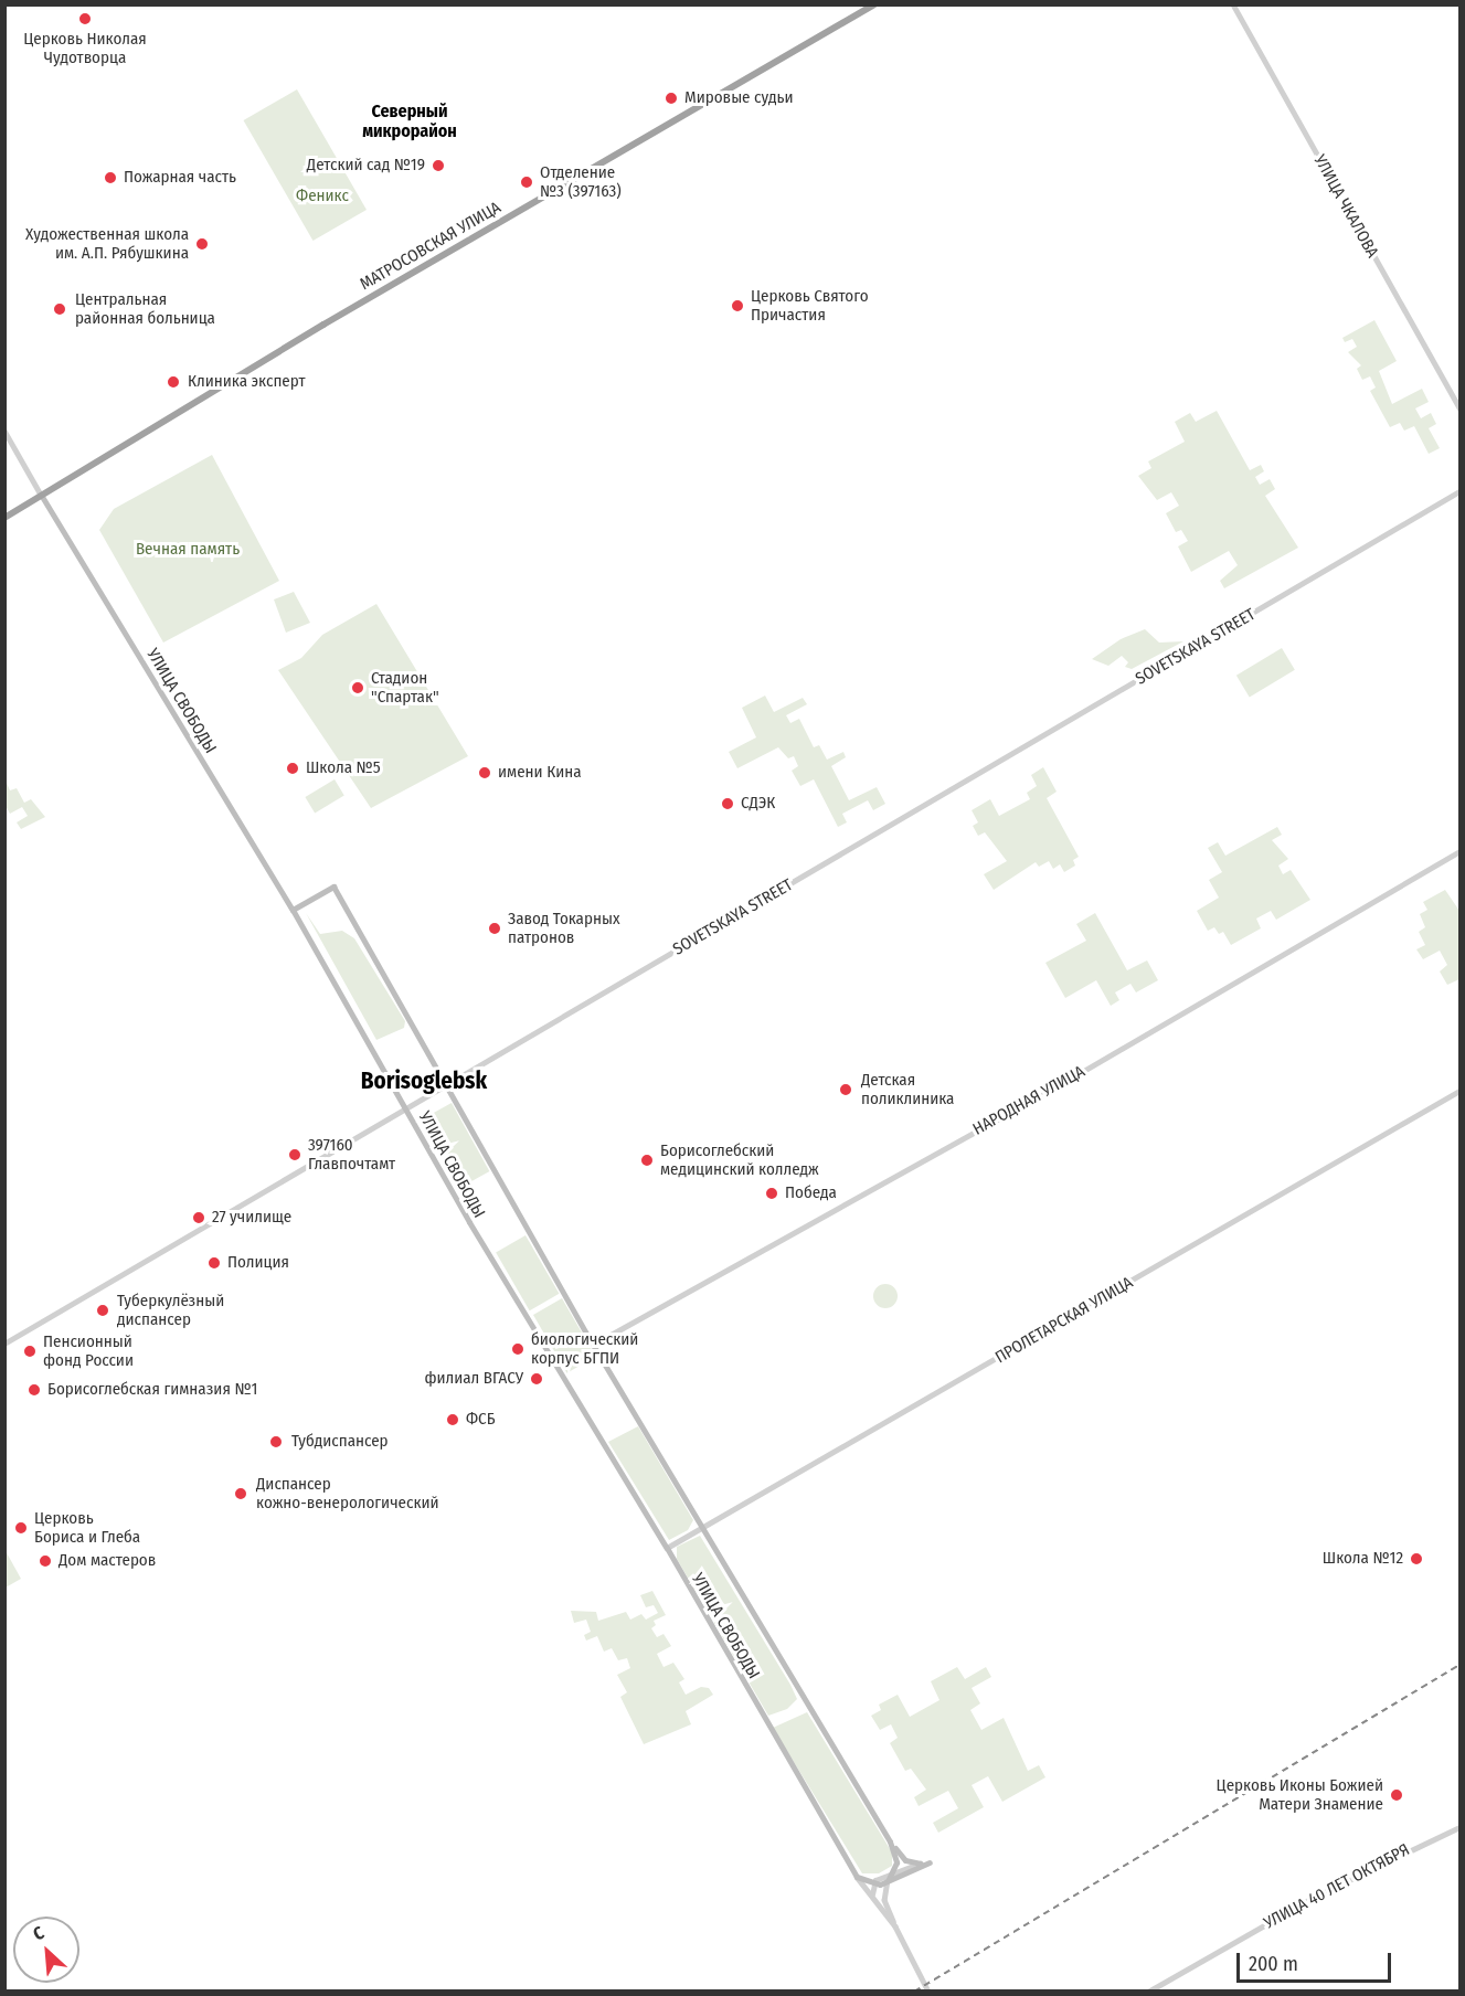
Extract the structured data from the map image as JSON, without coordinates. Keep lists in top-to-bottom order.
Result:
{
  "streets": {
    "highway": ["МАТРОСОВСКАЯ УЛИЦА"],
    "main road": ["УЛИЦА СВОБОДЫ"],
    "street": [
      "УЛИЦА ЧКАЛОВА",
      "SOVETSKAYA STREET",
      "НАРОДНАЯ УЛИЦА",
      "ПРОЛЕТАРСКАЯ УЛИЦА",
      "УЛИЦА 40 ЛЕТ ОКТЯБРЯ"
    ]
  },
  "crossings": [
    ["МАТРОСОВСКАЯ УЛИЦА", "УЛИЦА СВОБОДЫ"],
    ["SOVETSKAYA STREET", "УЛИЦА СВОБОДЫ"],
    ["УЛИЦА СВОБОДЫ", "НАРОДНАЯ УЛИЦА"],
    ["УЛИЦА СВОБОДЫ", "ПРОЛЕТАРСКАЯ УЛИЦА"]
  ],
  "districts": ["Северный микрорайон", "Borisoglebsk"],
  "parks": ["Феникс", "Вечная память"],
  "places": [
    "Церковь Николая Чудотворца",
    "Мировые судьи",
    "Детский сад №19",
    "Пожарная часть",
    "Отделение №3 (397163)",
    "Художественная школа им. А.П. Рябушкина",
    "Церковь Святого Причастия",
    "Центральная районная больница",
    "Клиника эксперт",
    "Стадион \"Спартак\"",
    "Школа №5",
    "имени Кина",
    "СДЭК",
    "Завод Токарных патронов",
    "Детская поликлиника",
    "397160 Главпочтамт",
    "Борисоглебский медицинский колледж",
    "Победа",
    "27 училище",
    "Полиция",
    "Туберкулёзный диспансер",
    "биологический корпус БГПИ",
    "Пенсионный фонд России",
    "филиал ВГАСУ",
    "Борисоглебская гимназия №1",
    "ФСБ",
    "Тубдиспансер",
    "Диспансер кожно-венерологический",
    "Церковь Бориса и Глеба",
    "Школа №12",
    "Дом мастеров",
    "Церковь Иконы Божией Матери Знамение"
  ],
  "scale_bar": "200 m",
  "north": "top left"
}
